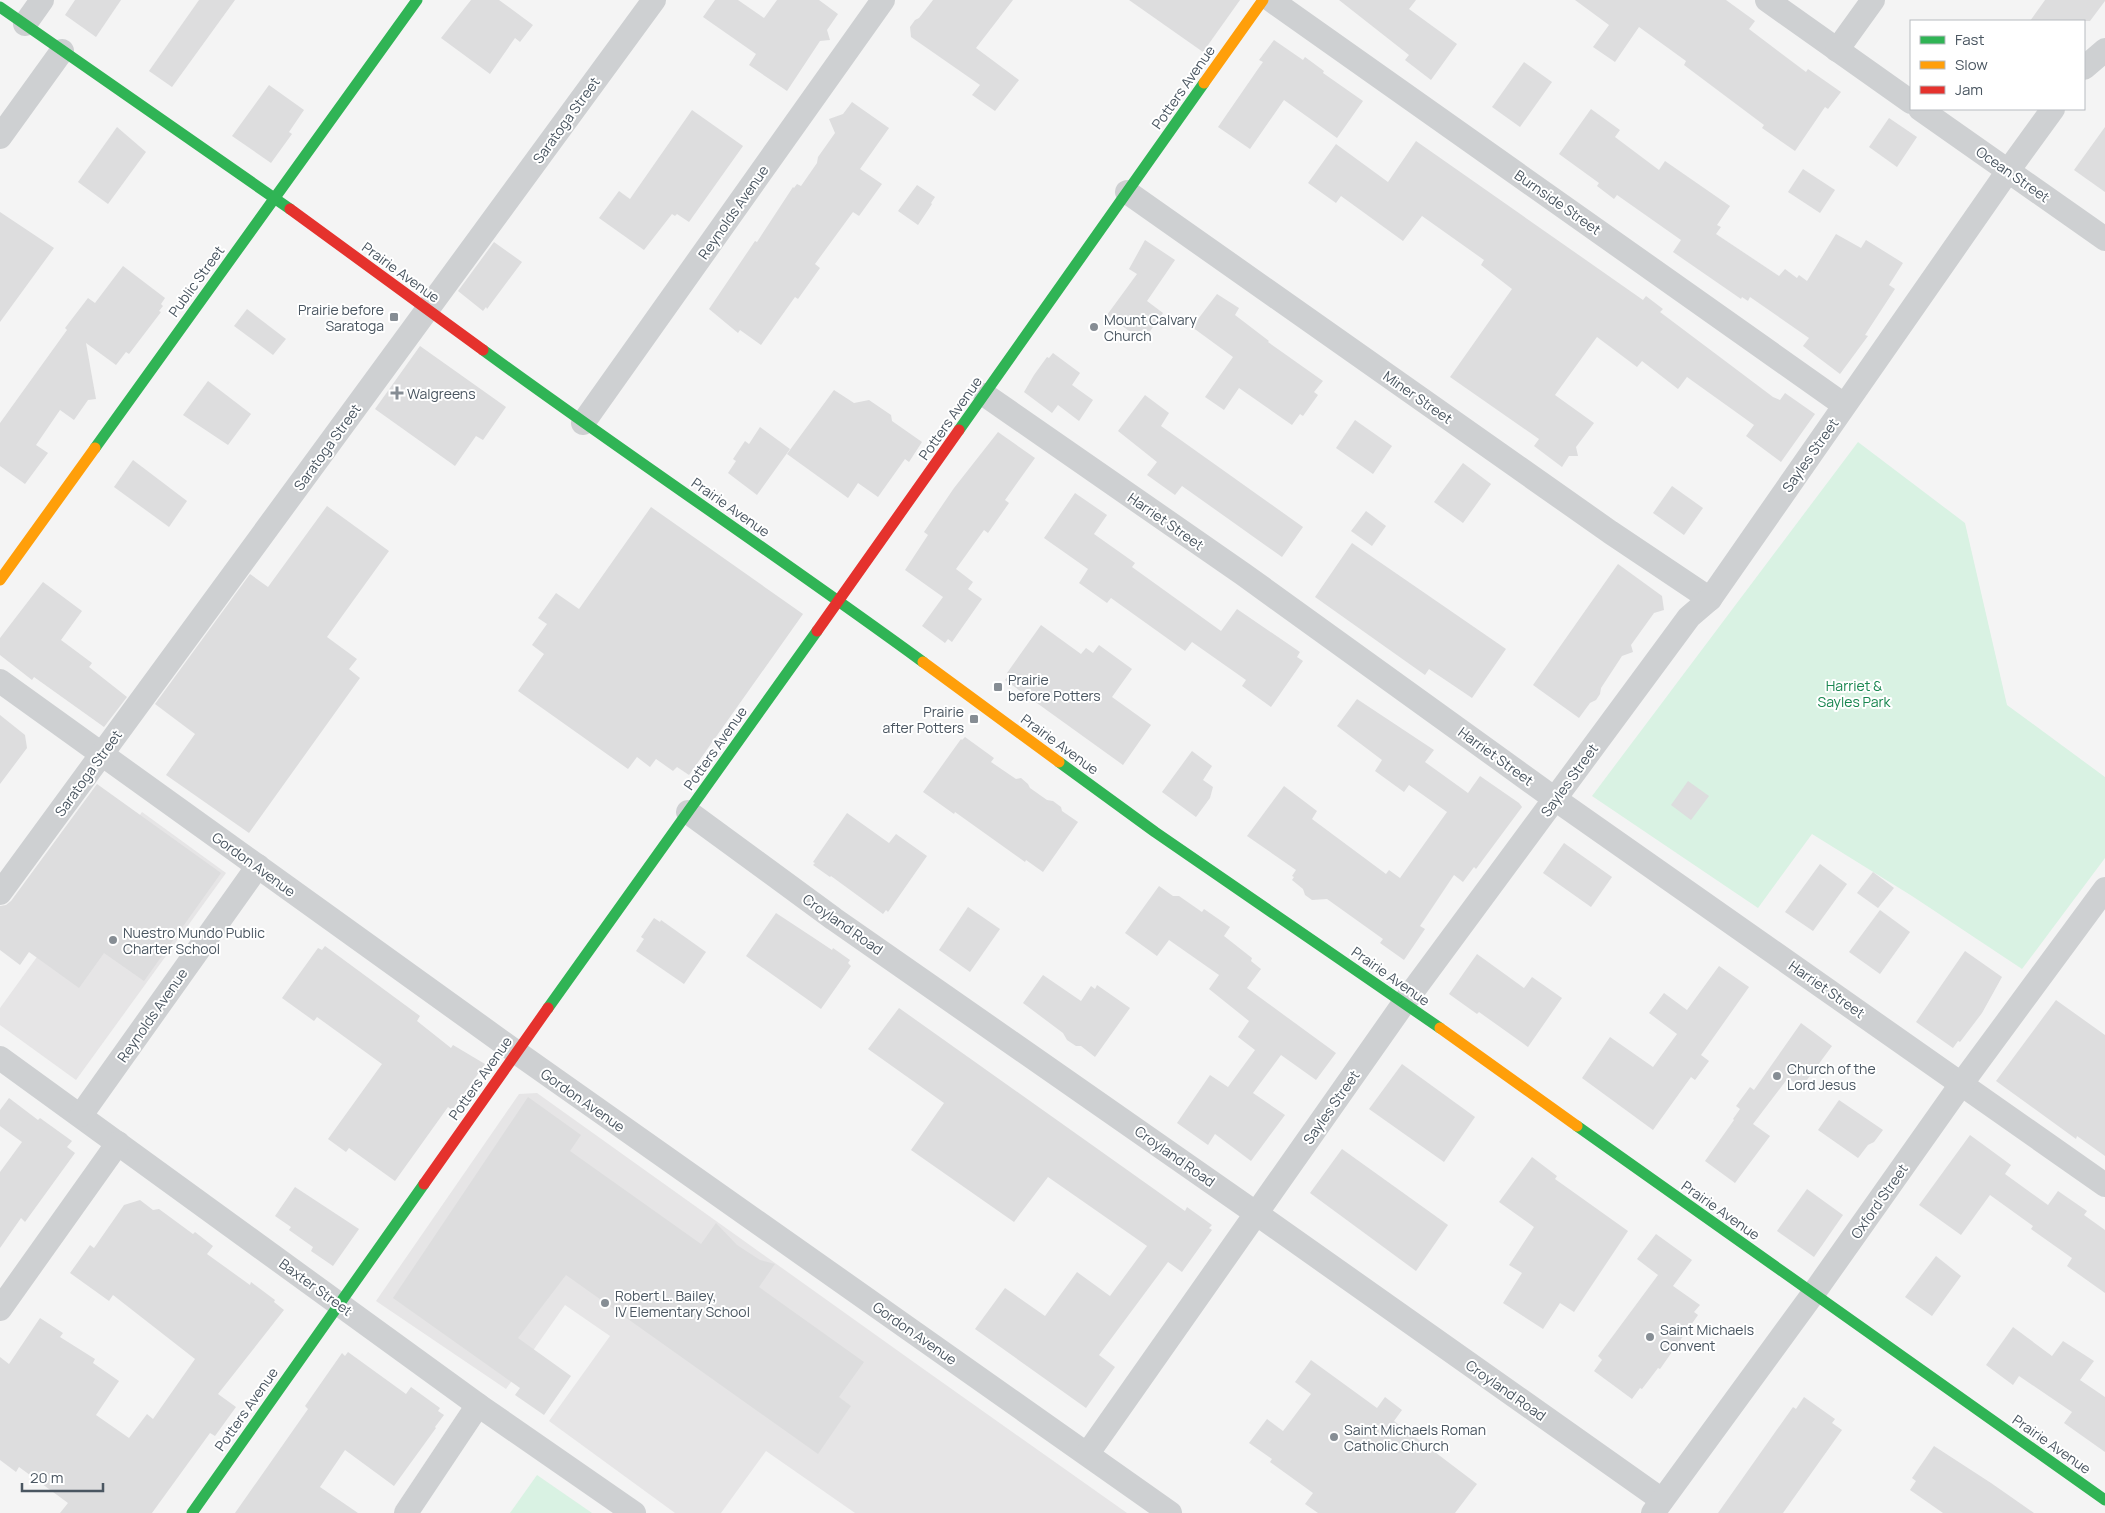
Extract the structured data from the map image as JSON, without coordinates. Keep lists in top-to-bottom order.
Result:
{
  "streets": {
    "street": [
      "Potters Avenue",
      "Saratoga Street",
      "Ocean Street",
      "Burnside Street",
      "Reynolds Avenue",
      "Prairie Avenue",
      "Public Street",
      "Miner Street",
      "Sayles Street",
      "Harriet Street",
      "Gordon Avenue",
      "Croyland Road",
      "Oxford Street",
      "Baxter Street"
    ]
  },
  "crossings": [
    ["Potters Avenue", "Prairie Avenue"],
    ["Potters Avenue", "Miner Street"],
    ["Potters Avenue", "Harriet Street"],
    ["Potters Avenue", "Gordon Avenue"],
    ["Potters Avenue", "Croyland Road"],
    ["Potters Avenue", "Baxter Street"],
    ["Saratoga Street", "Prairie Avenue"],
    ["Saratoga Street", "Gordon Avenue"],
    ["Ocean Street", "Sayles Street"],
    ["Burnside Street", "Sayles Street"],
    ["Reynolds Avenue", "Prairie Avenue"],
    ["Reynolds Avenue", "Gordon Avenue"],
    ["Reynolds Avenue", "Baxter Street"],
    ["Prairie Avenue", "Public Street"],
    ["Prairie Avenue", "Sayles Street"],
    ["Prairie Avenue", "Oxford Street"],
    ["Miner Street", "Sayles Street"],
    ["Sayles Street", "Harriet Street"],
    ["Sayles Street", "Gordon Avenue"],
    ["Sayles Street", "Croyland Road"],
    ["Harriet Street", "Oxford Street"],
    ["Croyland Road", "Oxford Street"]
  ],
  "parks": ["Harriet & Sayles Park"],
  "places": {
    "transit": ["Prairie before Saratoga", "Prairie before Potters", "Prairie after Potters"],
    "other": [
      "Mount Calvary Church",
      "Nuestro Mundo Public Charter School",
      "Church of the Lord Jesus",
      "Robert L. Bailey, IV Elementary School",
      "Saint Michaels Convent",
      "Saint Michaels Roman Catholic Church"
    ],
    "health": ["Walgreens"]
  },
  "legend": ["Fast", "Slow", "Jam"],
  "scale_bar": "20 m"
}
